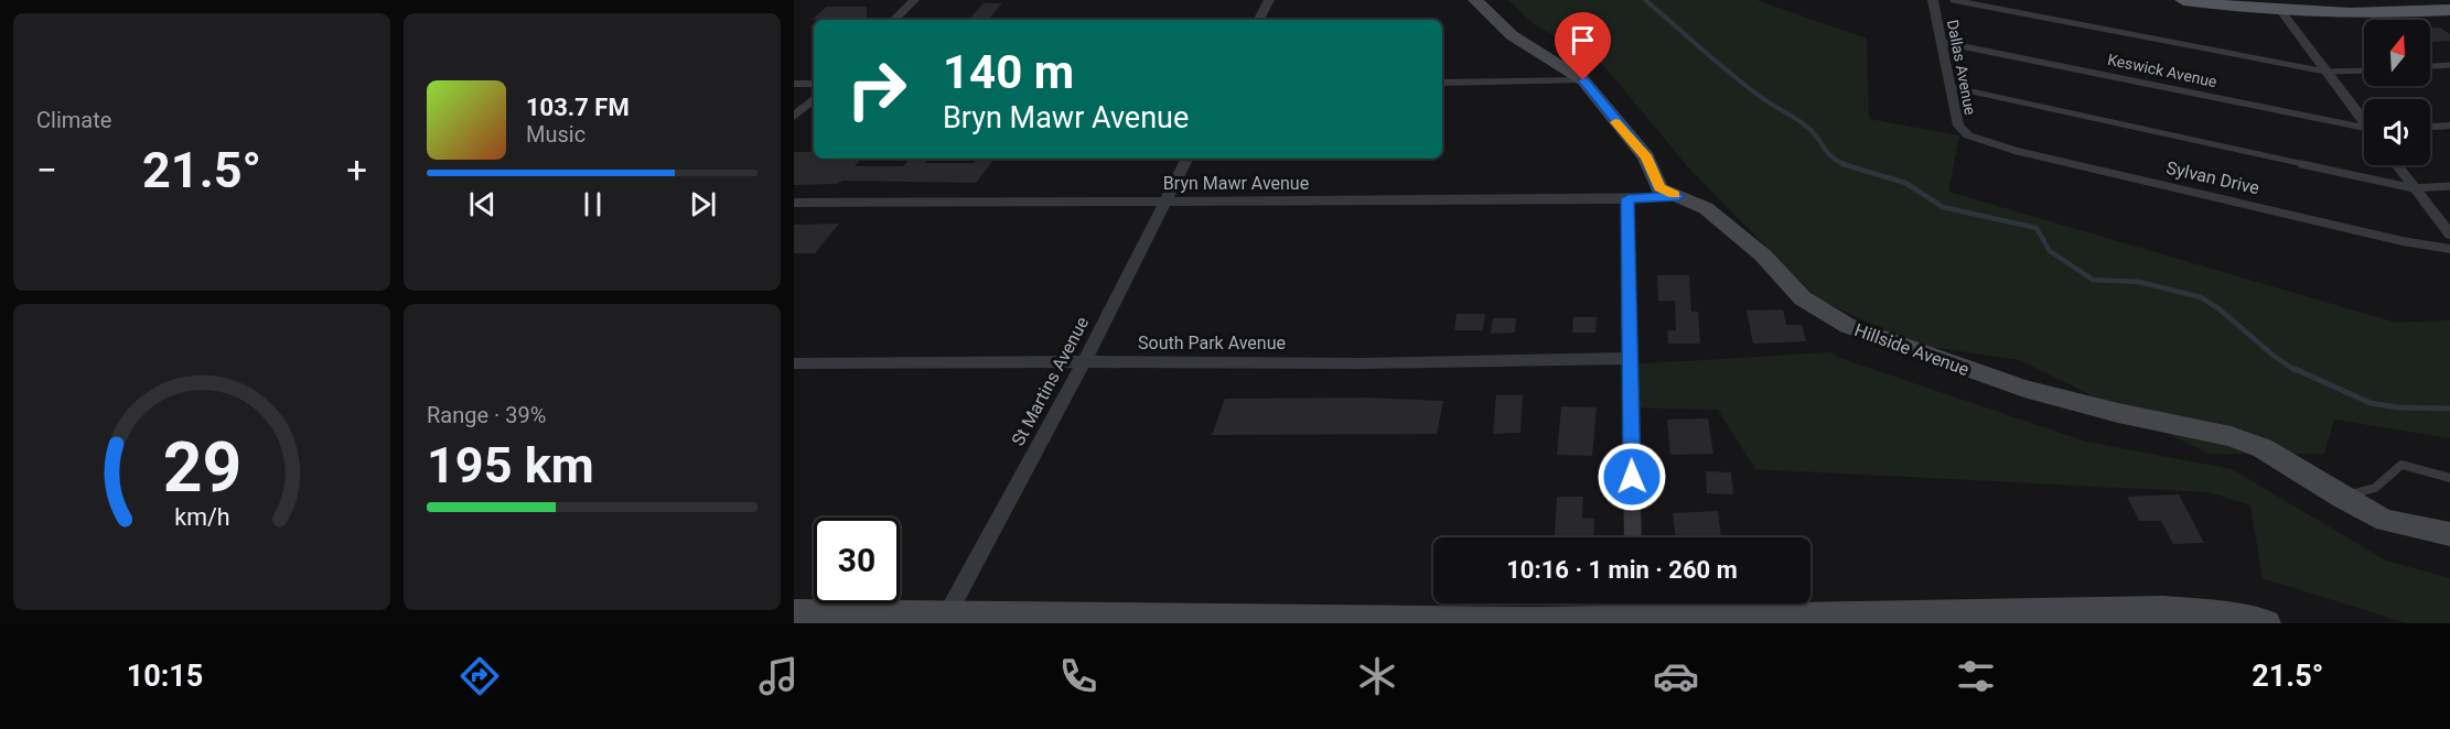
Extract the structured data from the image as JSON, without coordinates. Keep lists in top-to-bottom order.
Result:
{
  "streets": {
    "street": [
      "Dallas Avenue",
      "Keswick Avenue",
      "Sylvan Drive",
      "Bryn Mawr Avenue",
      "South Park Avenue",
      "Hillside Avenue",
      "St Martins Avenue"
    ]
  },
  "crossings": [
    ["Dallas Avenue", "Keswick Avenue"],
    ["Dallas Avenue", "Sylvan Drive"],
    ["Bryn Mawr Avenue", "Hillside Avenue"],
    ["Bryn Mawr Avenue", "St Martins Avenue"],
    ["South Park Avenue", "St Martins Avenue"]
  ],
  "north": "top",
  "page": {
    "tile": [
      "Climate",
      ["Range · 39%", "195 km"]
    ],
    "turn": ["140 m", "Bryn Mawr Avenue"],
    "song": ["103.7 FM", "Music"],
    "heat": ["−", "21.5°", "+"],
    "limit": "30",
    "trip": "10:16 · 1 min · 260 m",
    "tabs": ["10:15", "21.5°"],
    "gauge": ["29", "km/h"]
  }
}
